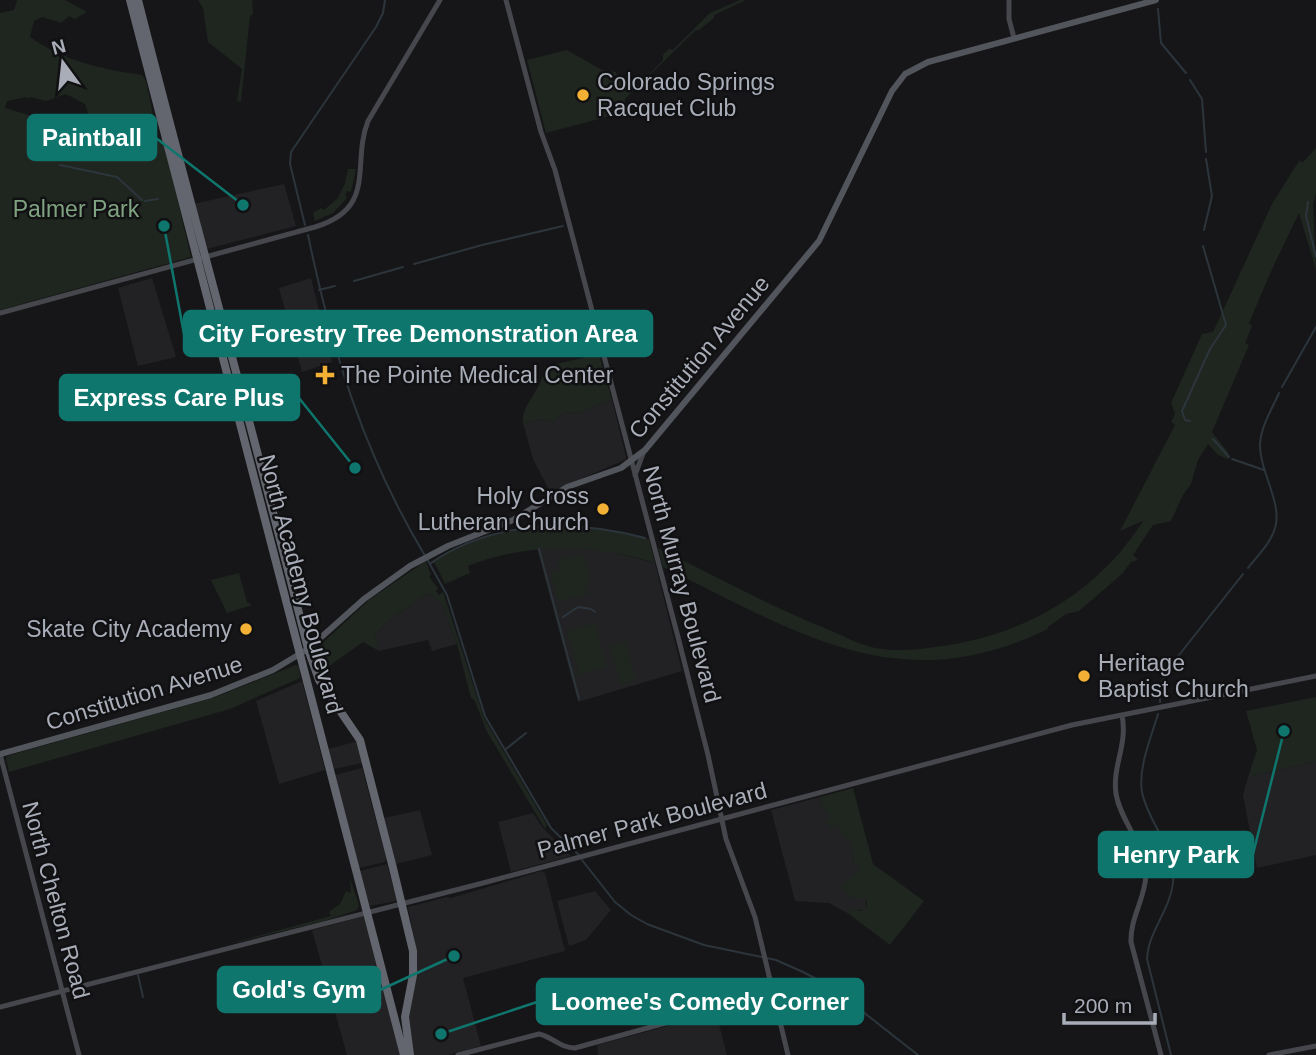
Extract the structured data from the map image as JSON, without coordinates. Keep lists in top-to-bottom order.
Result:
{
  "streets": {
    "highway": ["North Academy Boulevard"],
    "main road": [
      "Constitution Avenue",
      "North Murray Boulevard",
      "Palmer Park Boulevard",
      "North Chelton Road"
    ]
  },
  "crossings": [
    ["Constitution Avenue", "North Academy Boulevard"],
    ["Constitution Avenue", "North Murray Boulevard"],
    ["Constitution Avenue", "North Chelton Road"],
    ["North Academy Boulevard", "Palmer Park Boulevard"],
    ["North Murray Boulevard", "Palmer Park Boulevard"],
    ["Palmer Park Boulevard", "North Chelton Road"]
  ],
  "parks": ["Palmer Park"],
  "places": {
    "other": [
      "Colorado Springs Racquet Club",
      "Paintball",
      "City Forestry Tree Demonstration Area",
      "Express Care Plus",
      "Holy Cross Lutheran Church",
      "Skate City Academy",
      "Heritage Baptist Church",
      "Henry Park",
      "Gold's Gym",
      "Loomee's Comedy Corner"
    ],
    "health": ["The Pointe Medical Center"]
  },
  "scale_bar": "200 m",
  "north": "top"
}
